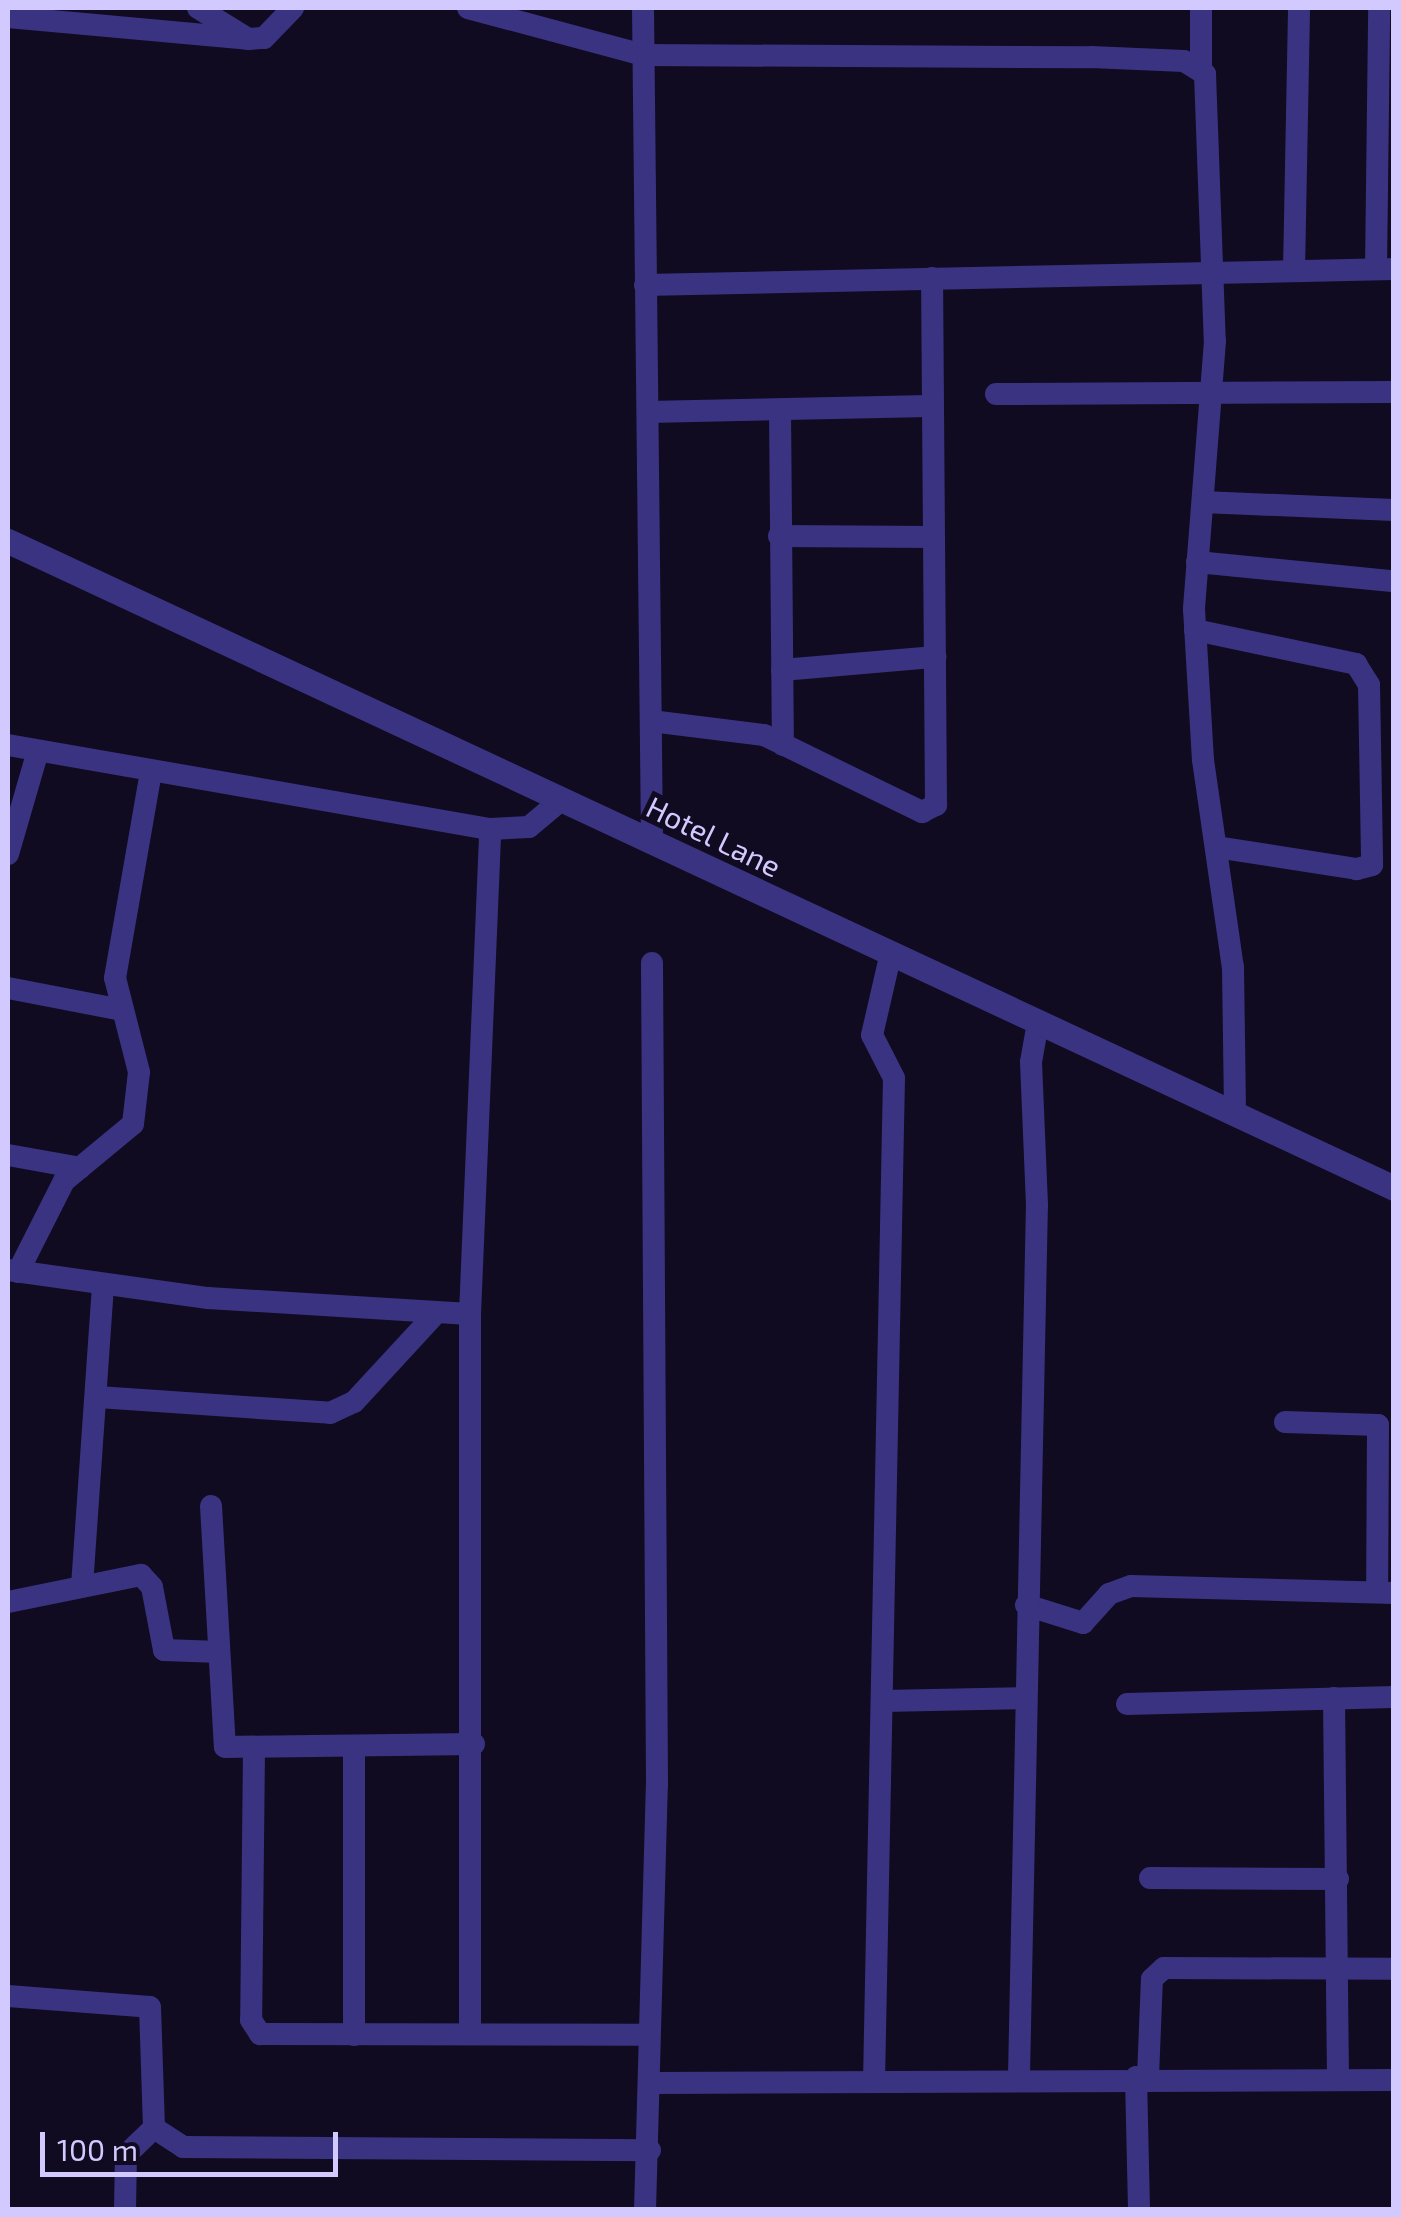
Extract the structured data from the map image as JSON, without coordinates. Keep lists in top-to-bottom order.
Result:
{
  "streets": {
    "street": ["Hotel Lane"]
  },
  "scale_bar": "100 m"
}
